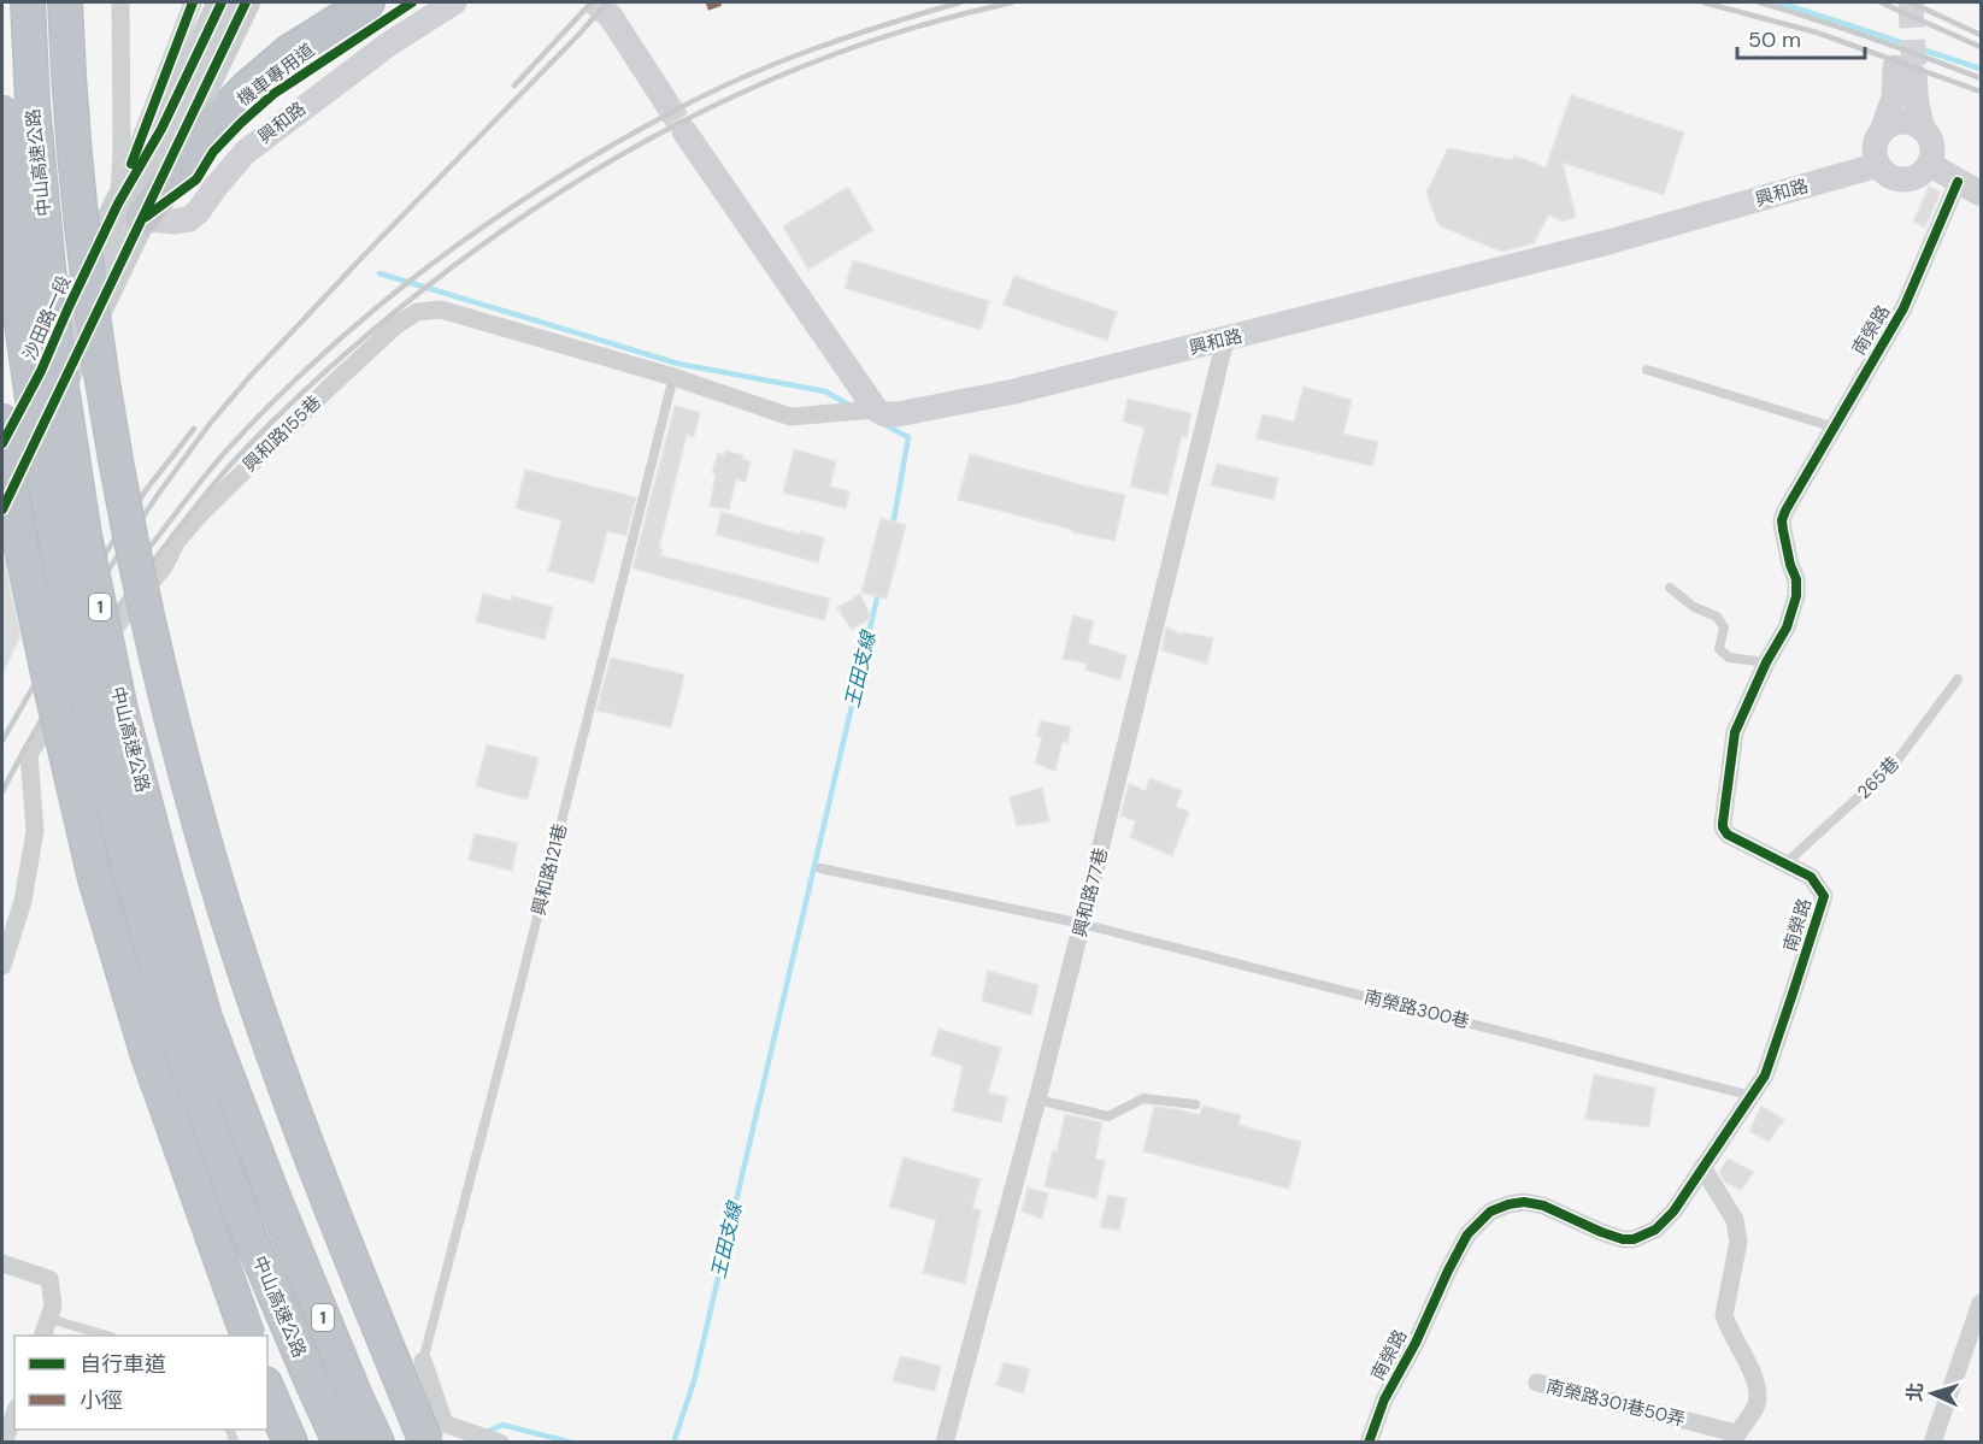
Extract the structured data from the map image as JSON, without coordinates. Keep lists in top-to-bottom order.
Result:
{
  "streets": {
    "highway": ["中山高速公路", "1"],
    "main road": ["沙田路一段"],
    "street": [
      "興和路",
      "南榮路",
      "興和路155巷",
      "興和路77巷",
      "南榮路301巷50弄"
    ],
    "lane": [
      "機車專用道",
      "265巷",
      "興和路121巷",
      "南榮路300巷"
    ]
  },
  "crossings": [
    ["機車專用道", "興和路"],
    ["機車專用道", "沙田路一段"],
    ["興和路", "沙田路一段"],
    ["興和路", "興和路155巷"],
    ["興和路", "興和路77巷"],
    ["南榮路", "265巷"],
    ["南榮路", "南榮路300巷"],
    ["興和路155巷", "興和路121巷"],
    ["興和路77巷", "南榮路300巷"]
  ],
  "water": ["王田支線"],
  "legend": ["自行車道", "小徑"],
  "scale_bar": "50 m",
  "north": "left"
}
